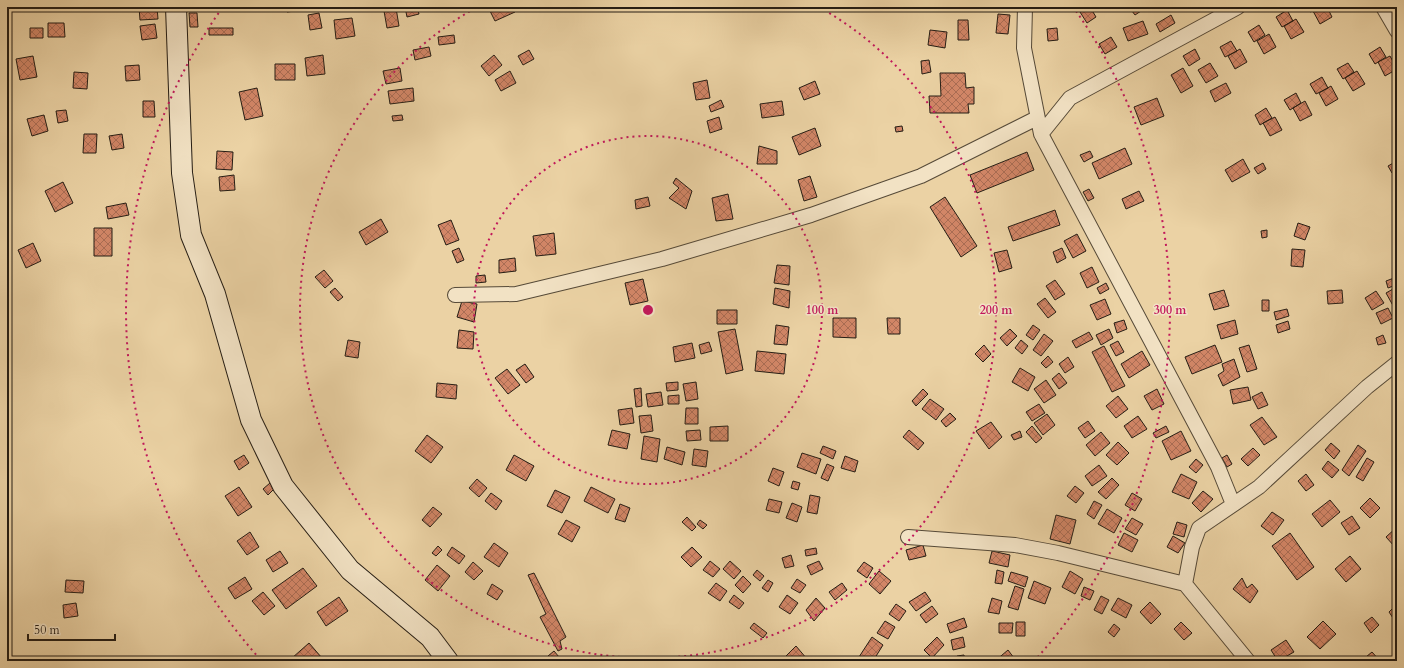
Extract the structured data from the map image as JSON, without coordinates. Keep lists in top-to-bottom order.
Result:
{
  "scale_bar": "50 m",
  "rings": ["100 m", "200 m", "300 m"]
}
